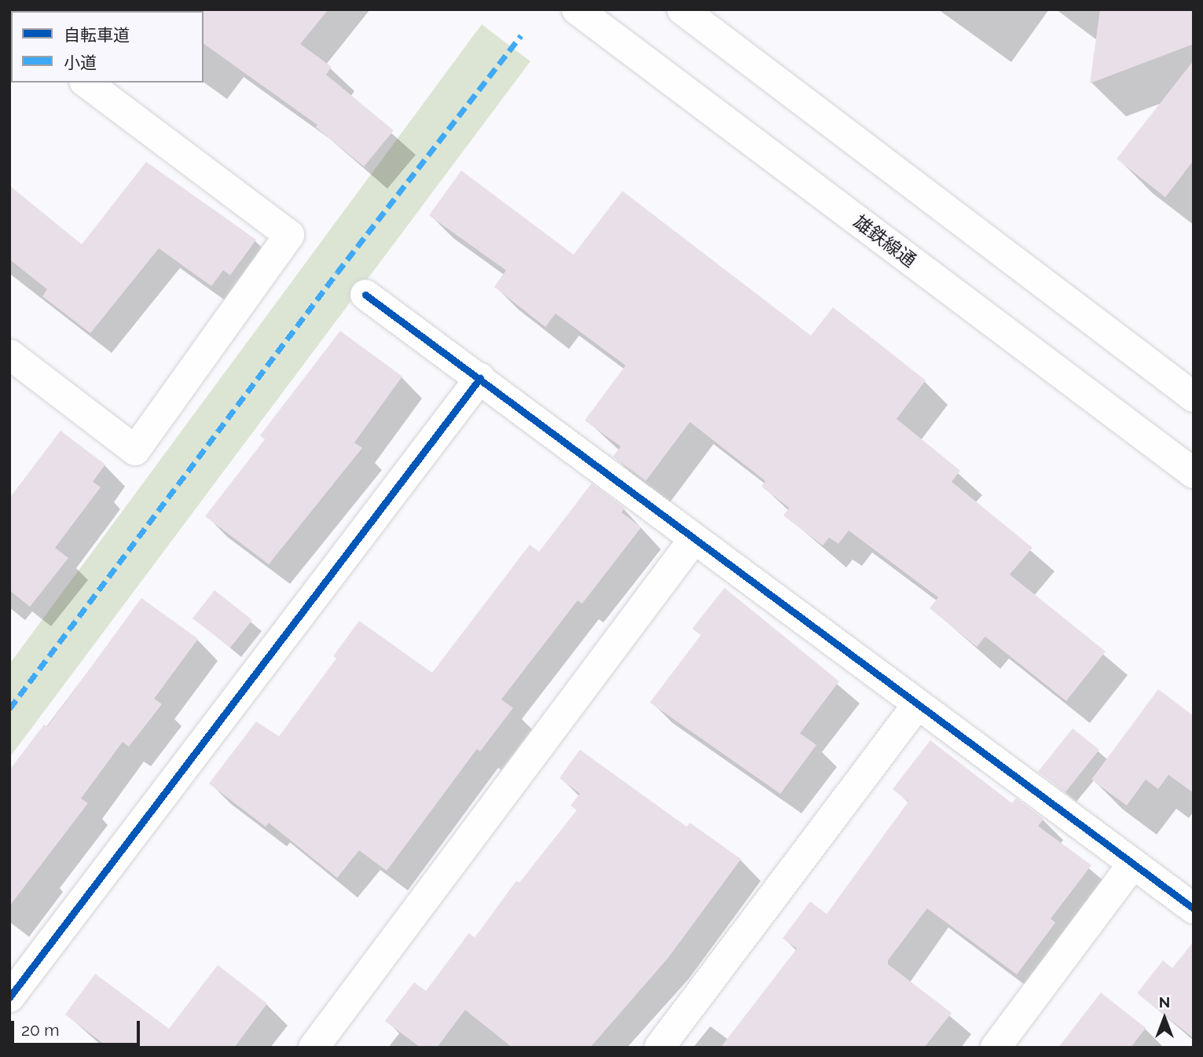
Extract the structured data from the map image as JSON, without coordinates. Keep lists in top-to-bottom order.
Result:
{
  "streets": {
    "street": ["雄鉄線通"]
  },
  "legend": ["自転車道", "小道"],
  "scale_bar": "20 m",
  "north": "top"
}
